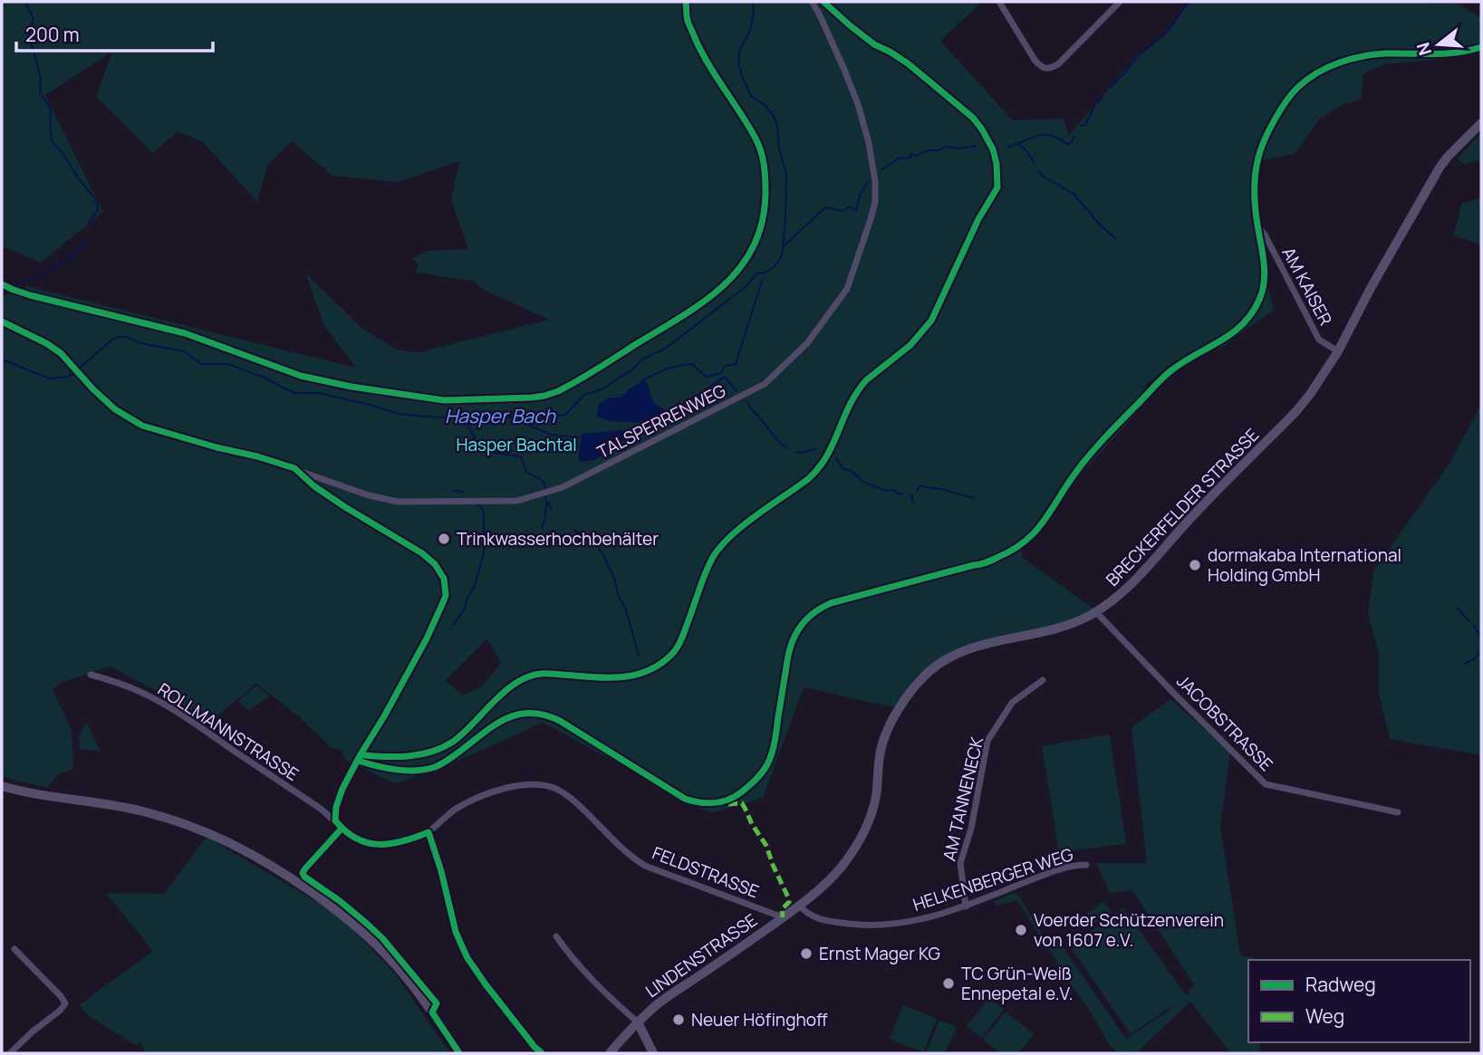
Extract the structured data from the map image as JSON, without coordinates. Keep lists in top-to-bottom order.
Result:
{
  "streets": {
    "main road": ["BRECKERFELDER STRASSE", "LINDENSTRASSE"],
    "street": [
      "AM KAISER",
      "TALSPERRENWEG",
      "JACOBSTRASSE",
      "ROLLMANNSTRASSE",
      "AM TANNENECK",
      "FELDSTRASSE",
      "HELKENBERGER WEG"
    ]
  },
  "crossings": [
    ["AM KAISER", "BRECKERFELDER STRASSE"],
    ["BRECKERFELDER STRASSE", "JACOBSTRASSE"],
    ["BRECKERFELDER STRASSE", "LINDENSTRASSE"],
    ["ROLLMANNSTRASSE", "FELDSTRASSE"],
    ["AM TANNENECK", "HELKENBERGER WEG"],
    ["FELDSTRASSE", "LINDENSTRASSE"],
    ["HELKENBERGER WEG", "LINDENSTRASSE"]
  ],
  "water": ["Hasper Bach"],
  "parks": ["Hasper Bachtal"],
  "places": [
    "Trinkwasserhochbehälter",
    "dormakaba International Holding GmbH",
    "Voerder Schützenverein von 1607 e.V.",
    "Ernst Mager KG",
    "TC Grün-Weiß Ennepetal e.V.",
    "Neuer Höfinghoff"
  ],
  "legend": ["Radweg", "Weg"],
  "scale_bar": "200 m",
  "north": "left"
}
